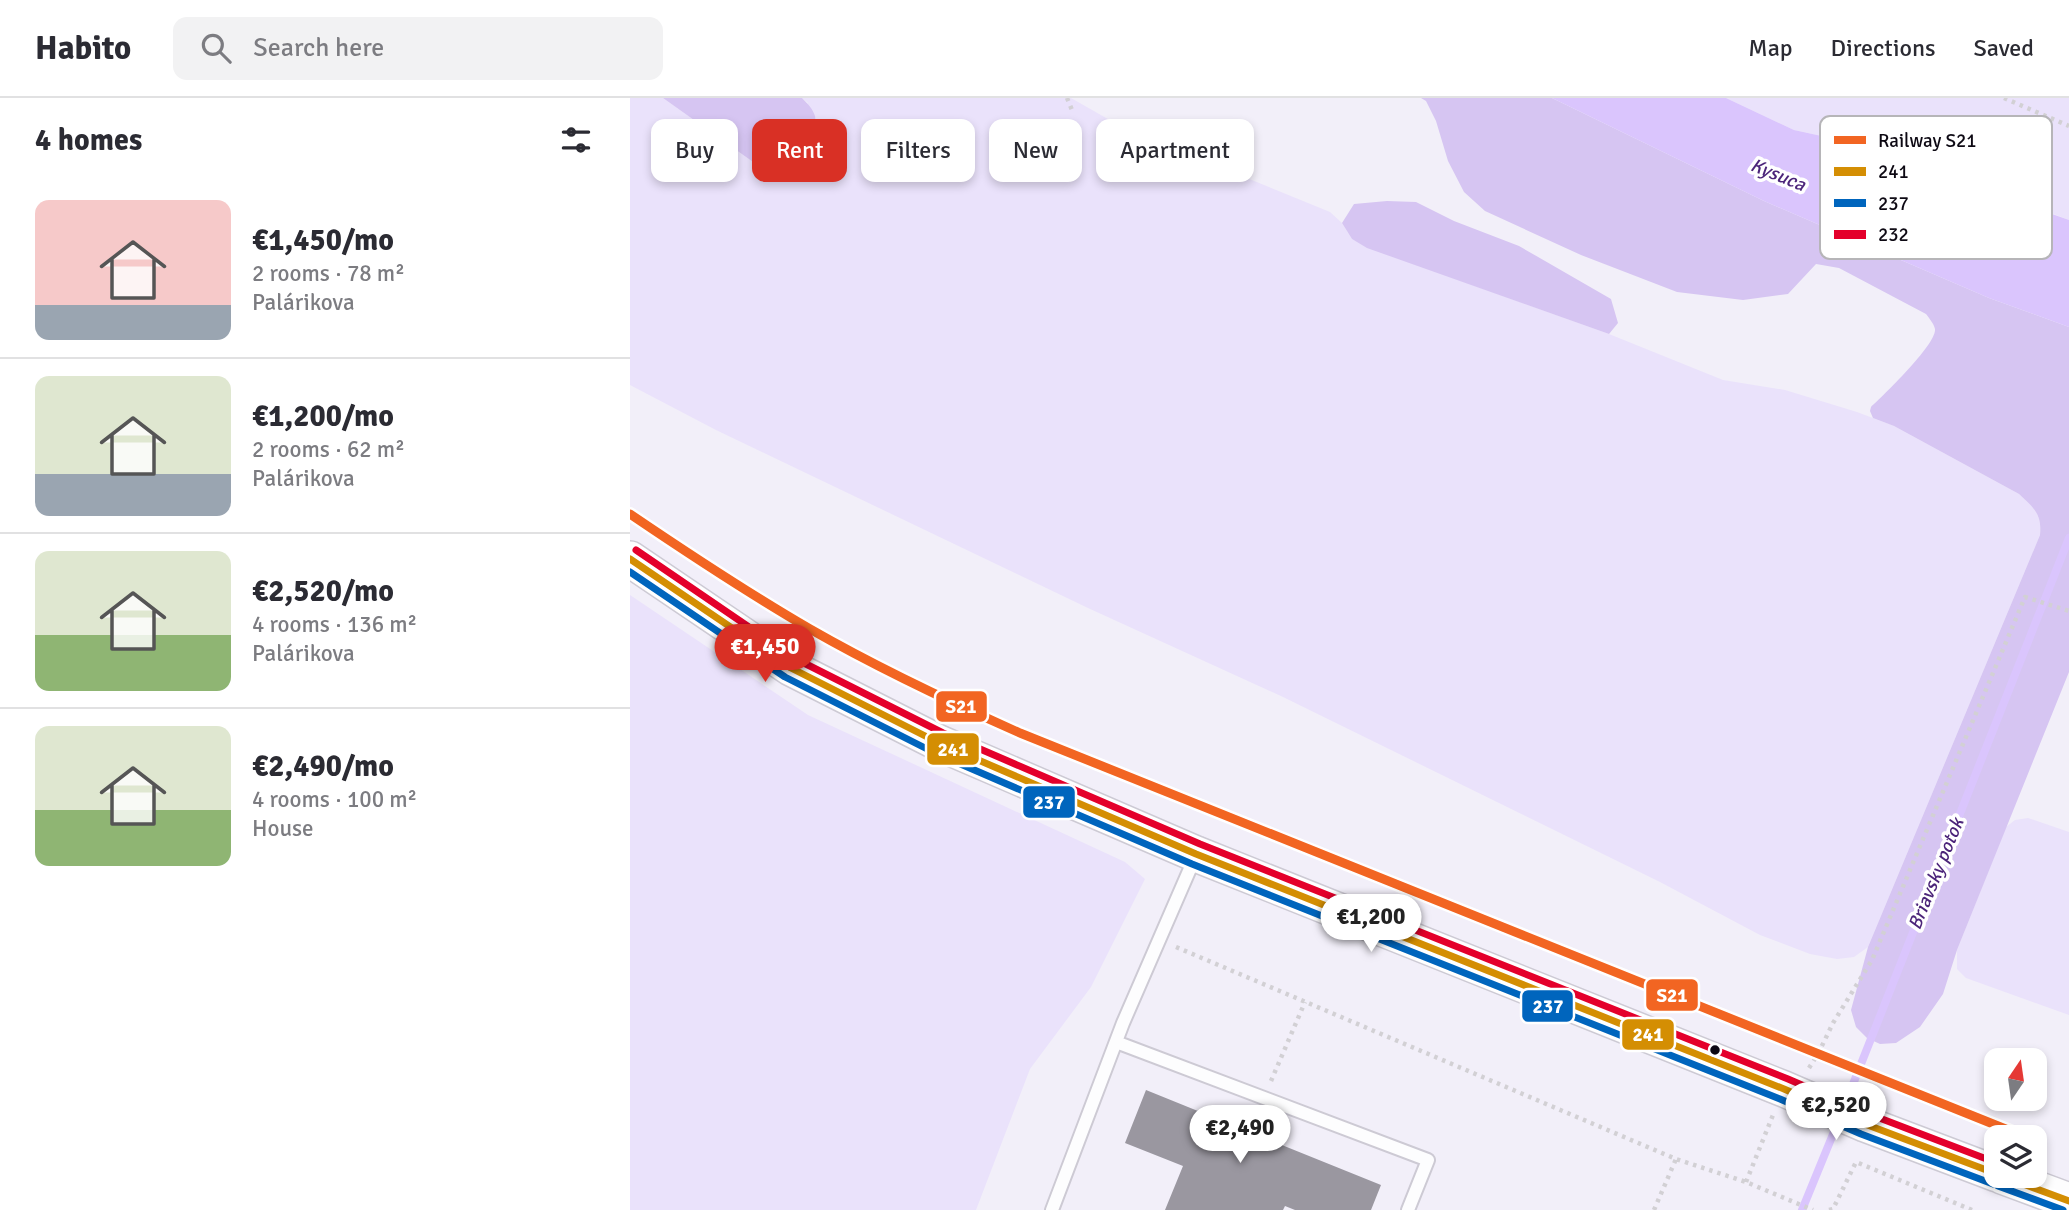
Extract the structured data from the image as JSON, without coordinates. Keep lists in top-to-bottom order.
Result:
{
  "water": ["Kysuca", "Briavsky potok"],
  "lines": [
    "rail line S21",
    "transit line 232",
    "transit line 241",
    "transit line 237"
  ],
  "legend": [
    "Railway S21",
    "241",
    "237",
    "232"
  ],
  "north": "top",
  "page": {
    "header": "Habito",
    "search": "Search here",
    "nav": ["Map", "Directions", "Saved"],
    "heading": "4 homes",
    "chip": [
      "Buy",
      "Rent",
      "Filters",
      "New",
      "Apartment"
    ],
    "list": [
      {
        "name": "€1,450/mo",
        "note": "2 rooms · 78 m² · Palárikova"
      },
      {
        "name": "€1,200/mo",
        "note": "2 rooms · 62 m² · Palárikova"
      },
      {
        "name": "€2,520/mo",
        "note": "4 rooms · 136 m² · Palárikova"
      },
      {
        "name": "€2,490/mo",
        "note": "4 rooms · 100 m² · House"
      }
    ],
    "price": [
      "€1,450",
      "€1,200",
      "€2,520",
      "€2,490"
    ]
  }
}
